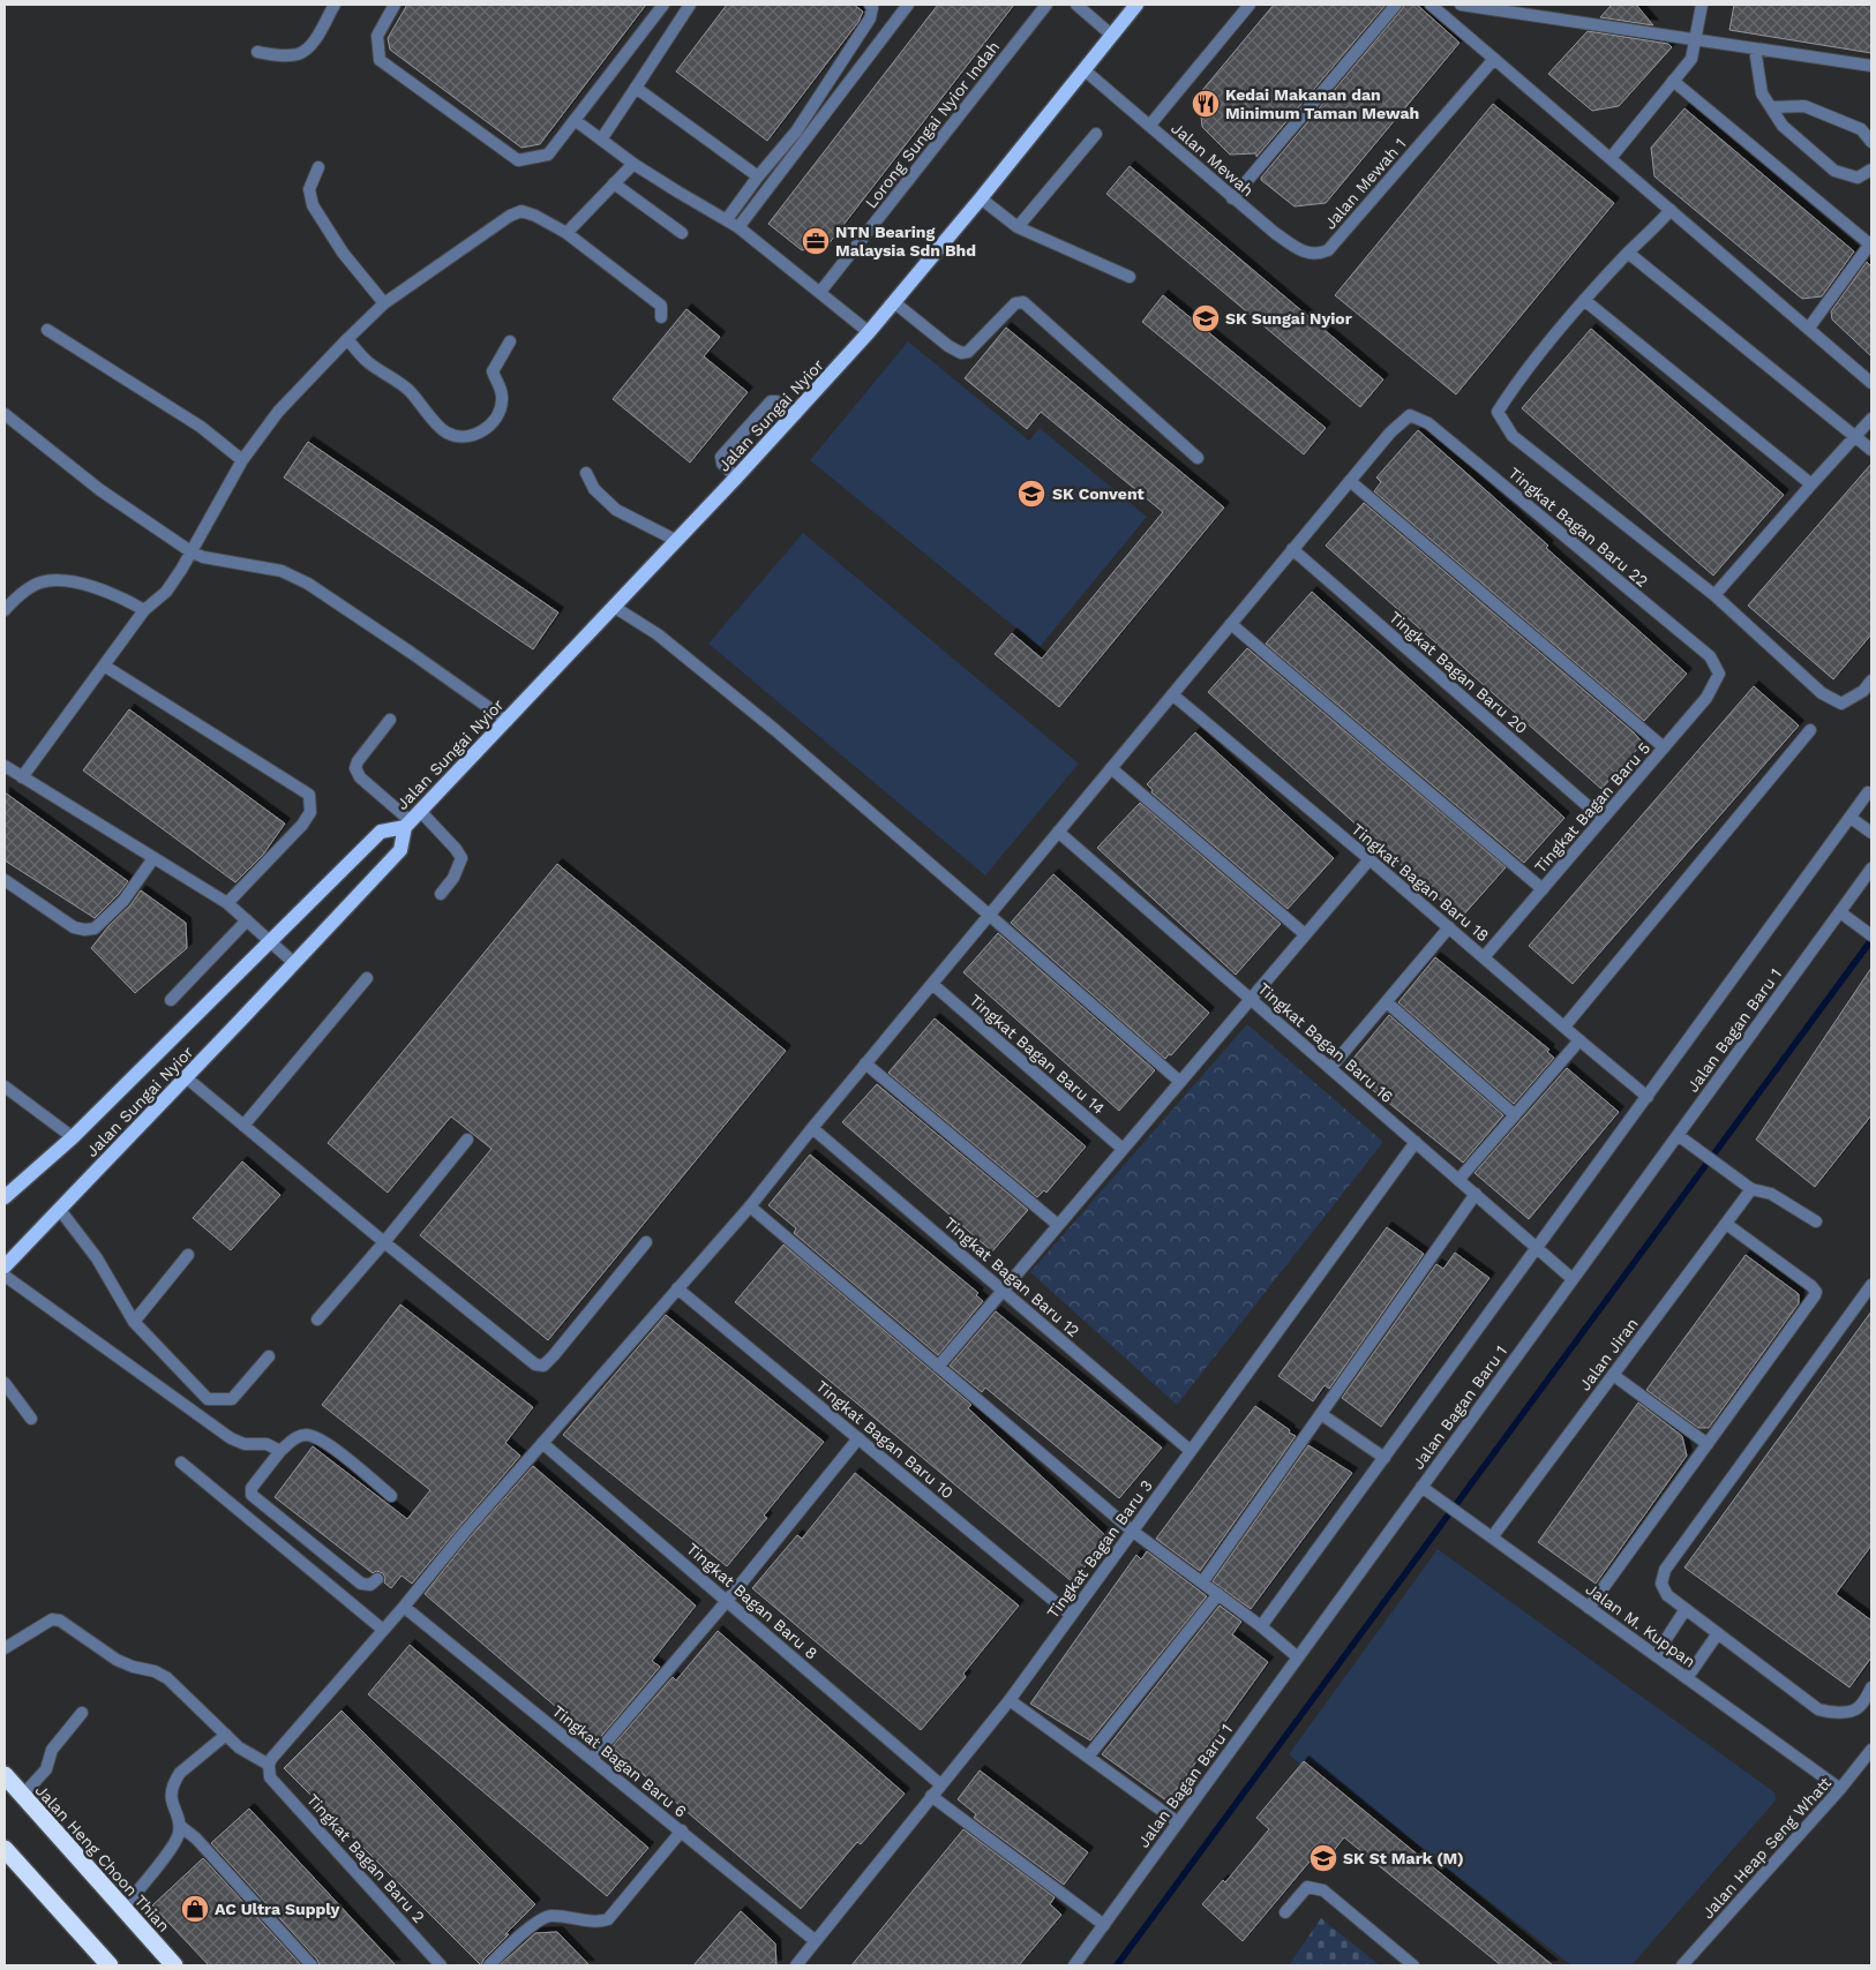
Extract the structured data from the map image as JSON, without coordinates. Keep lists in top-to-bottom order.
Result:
{
  "streets": {
    "highway": ["Jalan Heng Choon Thian"],
    "main road": ["Jalan Sungai Nyior"],
    "street": [
      "Lorong Sungai Nyior Indah",
      "Jalan Mewah",
      "Jalan Mewah 1",
      "Tingkat Bagan Baru 22",
      "Tingkat Bagan Baru 20",
      "Tingkat Bagan Baru 5",
      "Tingkat Bagan Baru 18",
      "Jalan Bagan Baru 1",
      "Tingkat Bagan Baru 16",
      "Tingkat Bagan Baru 14",
      "Tingkat Bagan Baru 12",
      "Jalan Jiran",
      "Tingkat Bagan Baru 10",
      "Tingkat Bagan Baru 3",
      "Tingkat Bagan Baru 8",
      "Jalan M. Kuppan",
      "Tingkat Bagan Baru 6",
      "Jalan Heap Seng Whatt",
      "Tingkat Bagan Baru 2"
    ]
  },
  "crossings": [
    ["Jalan Mewah", "Jalan Mewah 1"],
    ["Jalan Mewah", "Jalan Sungai Nyior"],
    ["Tingkat Bagan Baru 22", "Tingkat Bagan Baru 5"],
    ["Tingkat Bagan Baru 20", "Tingkat Bagan Baru 5"],
    ["Tingkat Bagan Baru 5", "Tingkat Bagan Baru 18"],
    ["Tingkat Bagan Baru 18", "Jalan Bagan Baru 1"],
    ["Jalan Bagan Baru 1", "Tingkat Bagan Baru 16"],
    ["Jalan Bagan Baru 1", "Jalan M. Kuppan"],
    ["Tingkat Bagan Baru 16", "Tingkat Bagan Baru 3"],
    ["Tingkat Bagan Baru 12", "Tingkat Bagan Baru 3"],
    ["Jalan Jiran", "Jalan M. Kuppan"],
    ["Tingkat Bagan Baru 10", "Tingkat Bagan Baru 3"],
    ["Tingkat Bagan Baru 3", "Tingkat Bagan Baru 8"],
    ["Tingkat Bagan Baru 3", "Tingkat Bagan Baru 6"],
    ["Jalan M. Kuppan", "Jalan Heap Seng Whatt"]
  ],
  "places": {
    "restaurant": ["Kedai Makanan dan Minimum Taman Mewah"],
    "office": ["NTN Bearing Malaysia Sdn Bhd"],
    "school or university": ["SK Sungai Nyior", "SK Convent", "SK St Mark (M)"],
    "shop": ["AC Ultra Supply"]
  }
}
